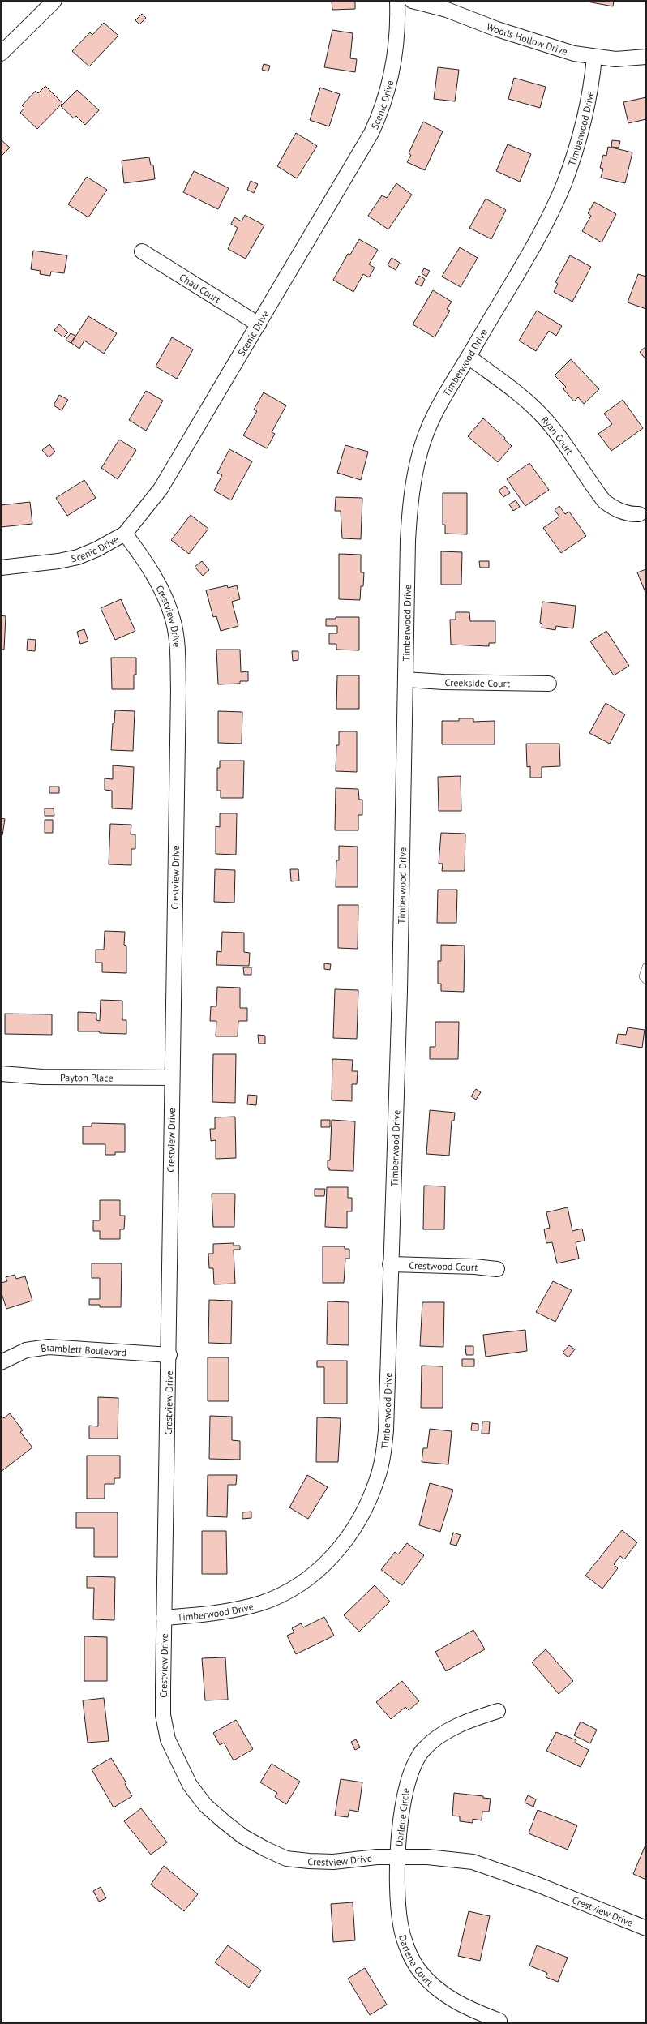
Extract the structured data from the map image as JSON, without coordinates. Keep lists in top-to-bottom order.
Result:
{
  "streets": {
    "street": [
      "Woods Hollow Drive",
      "Scenic Drive",
      "Timberwood Drive",
      "Chad Court",
      "Ryan Court",
      "Crestview Drive",
      "Creekside Court",
      "Payton Place",
      "Crestwood Court",
      "Bramblett Boulevard",
      "Darlene Circle",
      "Darlene Court"
    ]
  },
  "crossings": [
    ["Woods Hollow Drive", "Timberwood Drive"],
    ["Scenic Drive", "Chad Court"],
    ["Scenic Drive", "Crestview Drive"],
    ["Timberwood Drive", "Ryan Court"],
    ["Timberwood Drive", "Crestview Drive"],
    ["Timberwood Drive", "Creekside Court"],
    ["Timberwood Drive", "Crestwood Court"],
    ["Crestview Drive", "Payton Place"],
    ["Crestview Drive", "Bramblett Boulevard"],
    ["Crestview Drive", "Darlene Circle"],
    ["Crestview Drive", "Darlene Court"],
    ["Darlene Circle", "Darlene Court"]
  ]
}
